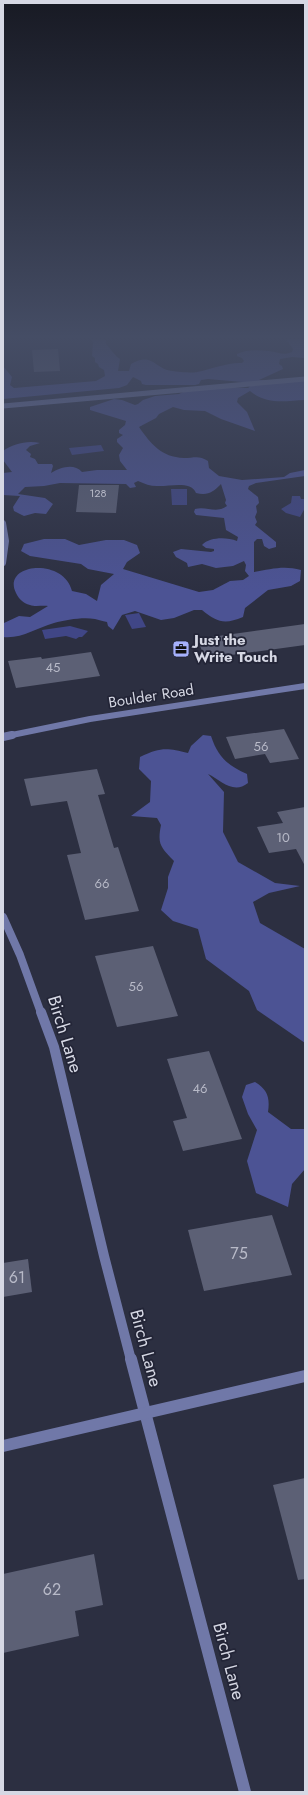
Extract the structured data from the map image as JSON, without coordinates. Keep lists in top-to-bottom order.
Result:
{
  "streets": {
    "street": ["Boulder Road", "Birch Lane"]
  },
  "places": {
    "office": ["Just the Write Touch"]
  },
  "house_numbers": [
    "128",
    "45",
    "56",
    "10",
    "66",
    "56",
    "46",
    "75",
    "61",
    "62"
  ]
}
